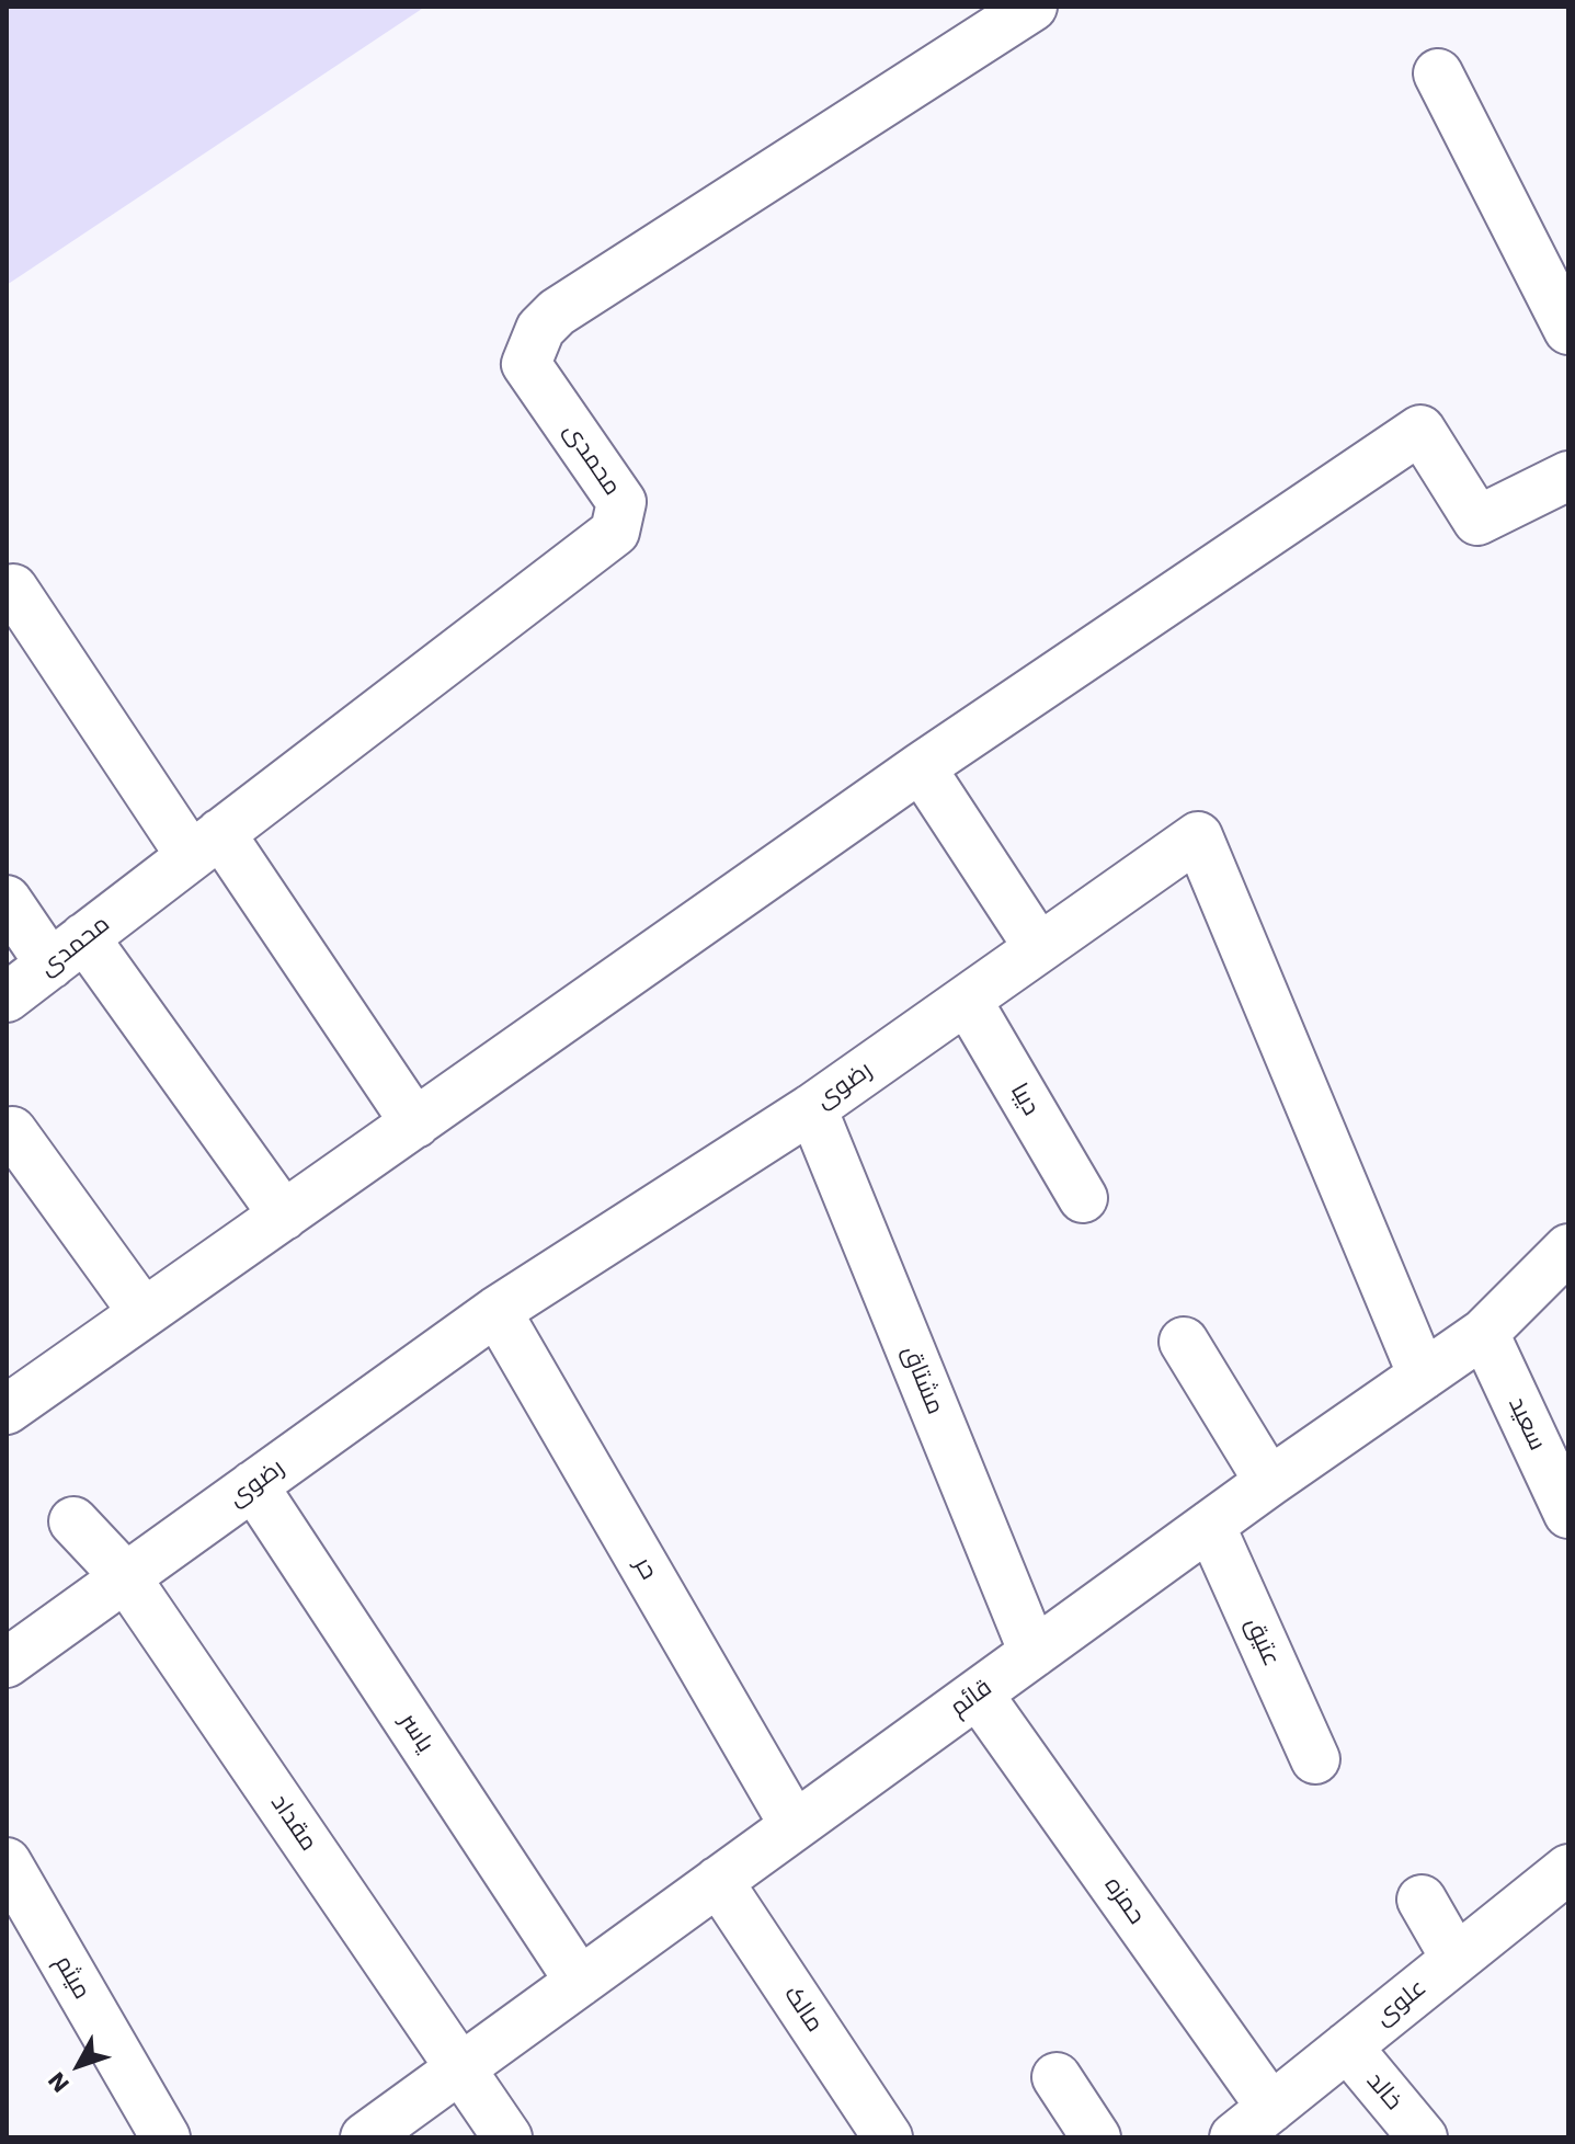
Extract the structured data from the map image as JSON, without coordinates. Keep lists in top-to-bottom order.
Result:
{
  "streets": {
    "street": [
      "محمدی",
      "رضوی",
      "دیبا",
      "مشتاق",
      "سعید",
      "حر",
      "عتیق",
      "قائم",
      "یاسر",
      "مقداد",
      "حمزه",
      "میثم",
      "علوی",
      "مالک",
      "خالد"
    ]
  },
  "crossings": [
    ["رضوی", "دیبا"],
    ["رضوی", "مشتاق"],
    ["رضوی", "حر"],
    ["رضوی", "قائم"],
    ["رضوی", "یاسر"],
    ["رضوی", "مقداد"],
    ["مشتاق", "قائم"],
    ["سعید", "قائم"],
    ["حر", "قائم"],
    ["عتیق", "قائم"],
    ["قائم", "یاسر"],
    ["قائم", "مقداد"],
    ["قائم", "حمزه"],
    ["قائم", "مالک"],
    ["حمزه", "علوی"],
    ["علوی", "خالد"]
  ],
  "north": "bottom left"
}
